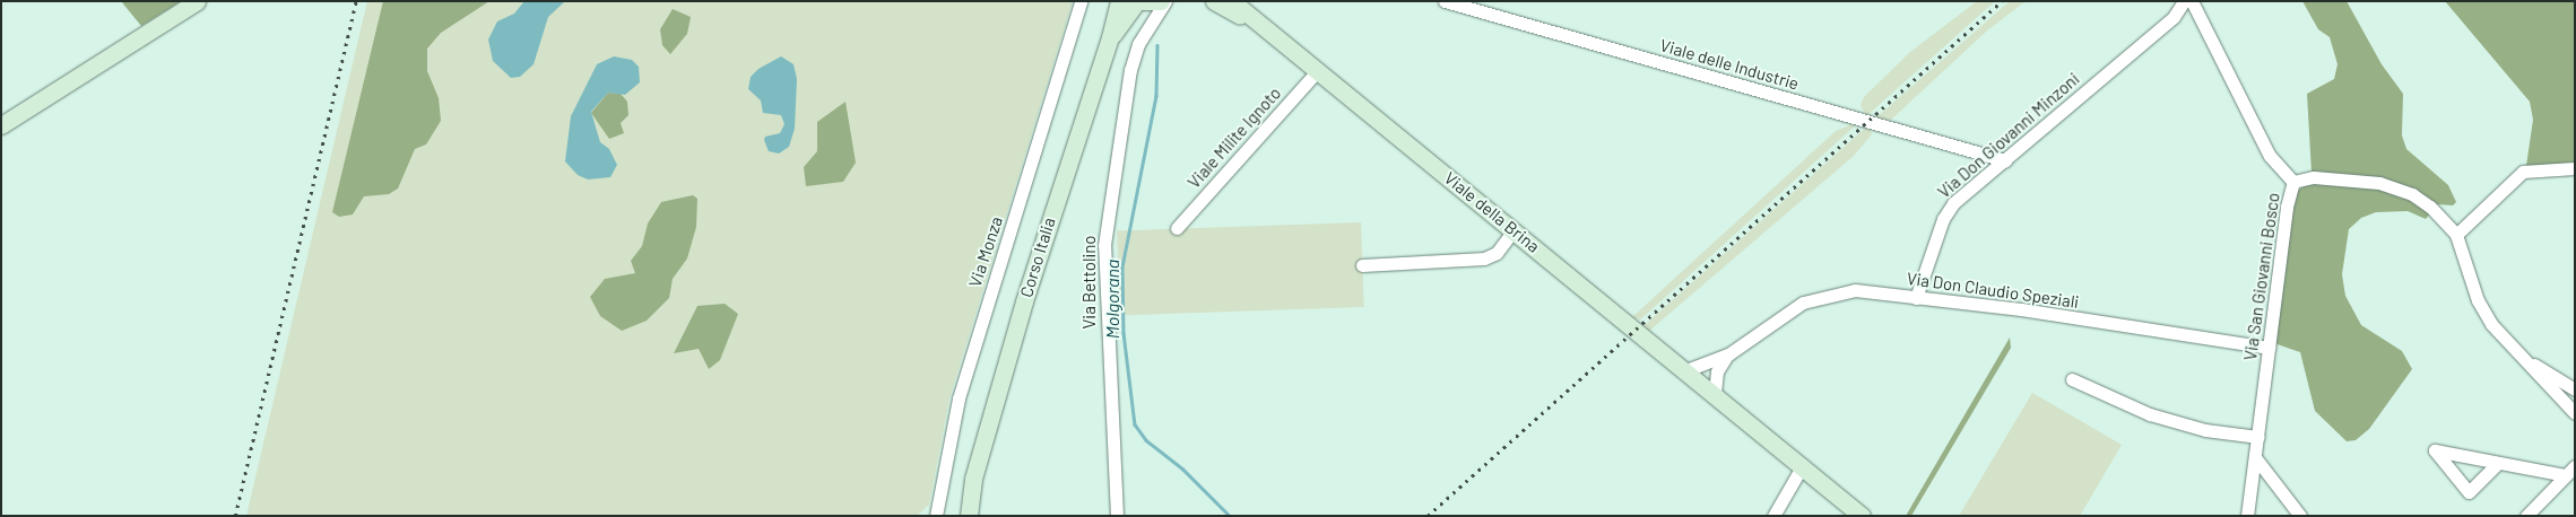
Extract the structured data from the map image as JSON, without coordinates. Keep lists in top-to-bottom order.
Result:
{
  "streets": {
    "street": [
      "Viale delle Industrie",
      "Via Don Giovanni Minzoni",
      "Viale Milite Ignoto",
      "Viale della Brina",
      "Via Monza",
      "Corso Italia",
      "Via San Giovanni Bosco",
      "Via Bettolino",
      "Via Don Claudio Speziali"
    ]
  },
  "crossings": [
    ["Viale delle Industrie", "Via Don Giovanni Minzoni"],
    ["Via Don Giovanni Minzoni", "Via Don Claudio Speziali"],
    ["Viale Milite Ignoto", "Viale della Brina"],
    ["Viale della Brina", "Via Don Claudio Speziali"],
    ["Via San Giovanni Bosco", "Via Don Claudio Speziali"]
  ],
  "water": ["Molgorana"]
}
